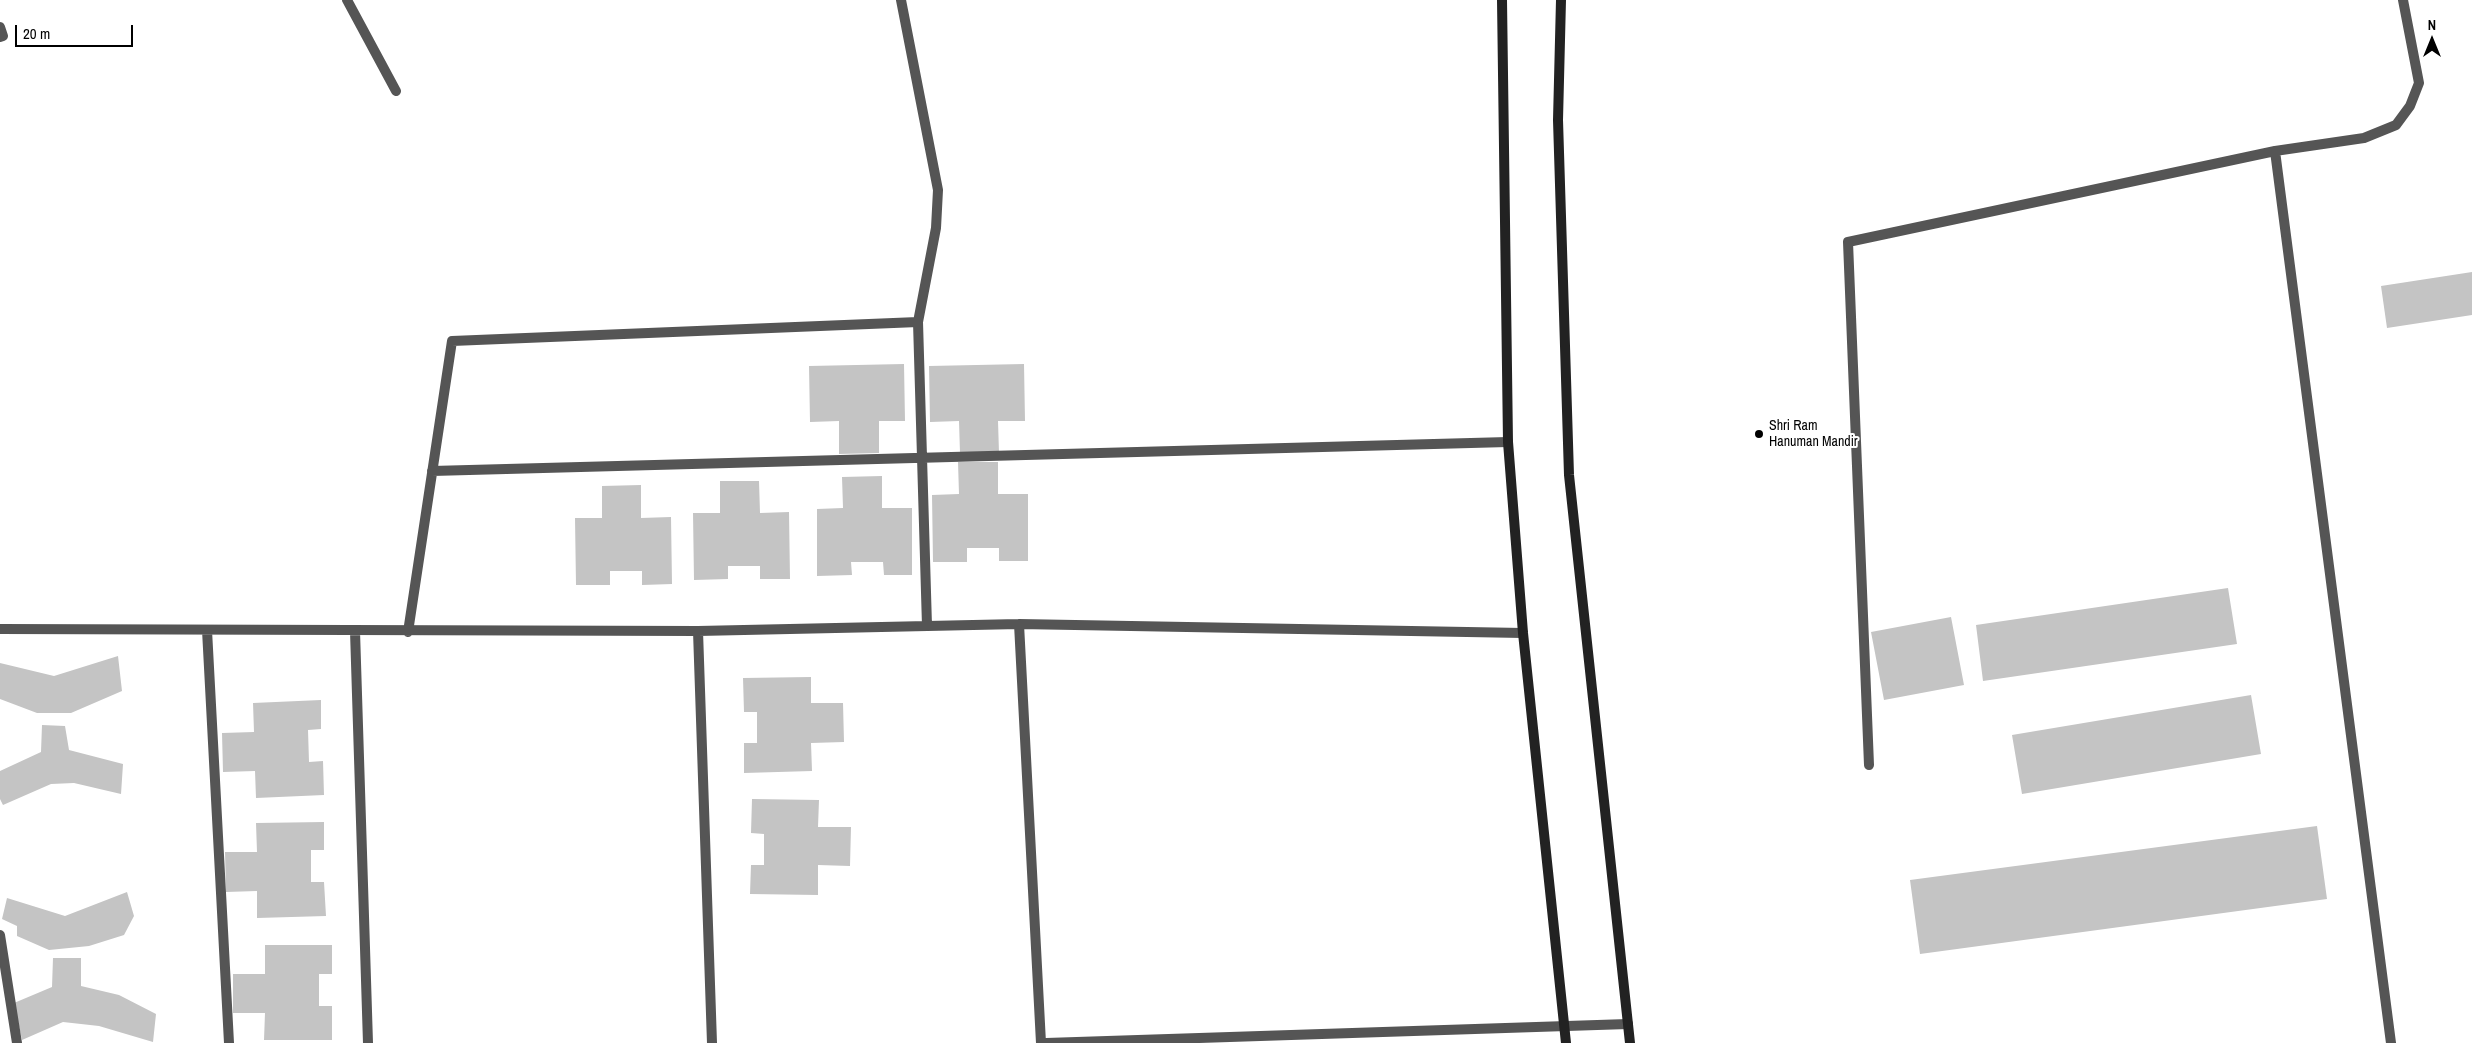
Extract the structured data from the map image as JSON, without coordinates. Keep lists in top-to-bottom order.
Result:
{
  "places": ["Shri Ram Hanuman Mandir"],
  "scale_bar": "20 m",
  "north": "top"
}
